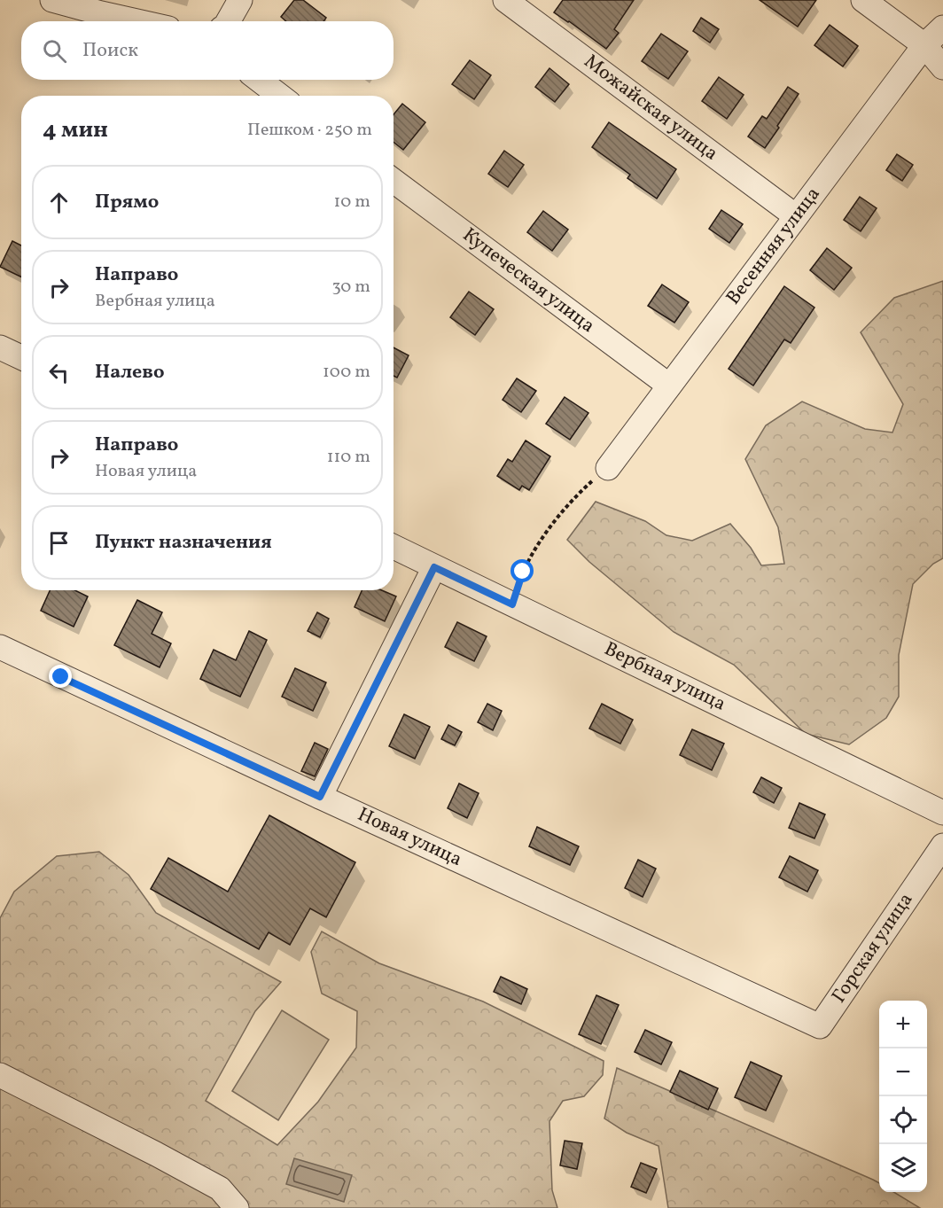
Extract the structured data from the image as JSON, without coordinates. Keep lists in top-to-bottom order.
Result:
{
  "streets": {
    "street": [
      "Можайская улица",
      "Весенняя улица",
      "Купеческая улица",
      "Вербная улица",
      "Новая улица",
      "Горская улица"
    ]
  },
  "crossings": [
    ["Можайская улица", "Весенняя улица"],
    ["Весенняя улица", "Купеческая улица"],
    ["Новая улица", "Горская улица"]
  ],
  "page": {
    "search": "Поиск",
    "heading": ["4 мин", "Пешком · 250 m"],
    "list": [
      ["Прямо", "10 m"],
      ["Направо", "Вербная улица", "30 m"],
      ["Налево", "100 m"],
      ["Направо", "Новая улица", "110 m"],
      "Пункт назначения"
    ],
    "map_buttons": ["+", "−"]
  }
}
